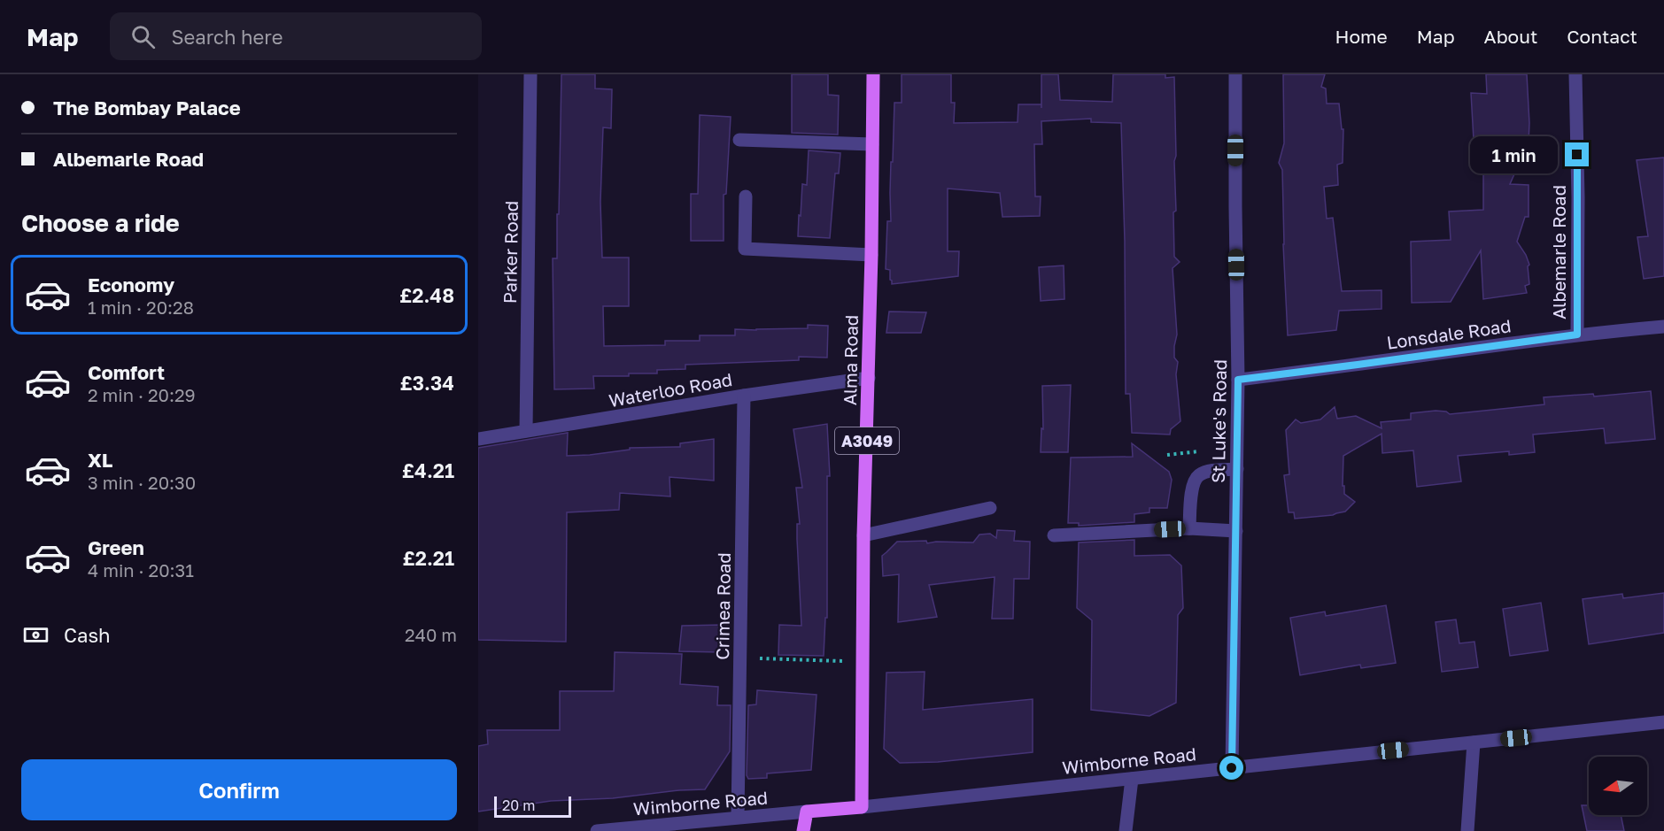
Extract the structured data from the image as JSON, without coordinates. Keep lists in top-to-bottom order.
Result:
{
  "streets": {
    "main road": ["Alma Road", "A3049", "Wimborne Road"],
    "street": [
      "Parker Road",
      "Albemarle Road",
      "Lonsdale Road",
      "Waterloo Road",
      "St Luke's Road",
      "Crimea Road"
    ]
  },
  "crossings": [
    ["Parker Road", "Waterloo Road"],
    ["Albemarle Road", "Lonsdale Road"],
    ["Lonsdale Road", "St Luke's Road"],
    ["Alma Road", "Waterloo Road"],
    ["Alma Road", "Wimborne Road"],
    ["Waterloo Road", "Crimea Road"],
    ["St Luke's Road", "Wimborne Road"],
    ["Crimea Road", "Wimborne Road"]
  ],
  "scale_bar": "20 m",
  "north": "left",
  "page": {
    "header": "Map",
    "search": "Search here",
    "nav": [
      "Home",
      "Map",
      "About",
      "Contact"
    ],
    "banner": ["The Bombay Palace", "Albemarle Road"],
    "bubble": "1 min",
    "heading": "Choose a ride",
    "list": [
      {
        "name": "Economy",
        "note": "1 min · 20:28",
        "value": "£2.48"
      },
      {
        "name": "Comfort",
        "note": "2 min · 20:29",
        "value": "£3.34"
      },
      {
        "name": "XL",
        "note": "3 min · 20:30",
        "value": "£4.21"
      },
      {
        "name": "Green",
        "note": "4 min · 20:31",
        "value": "£2.21"
      }
    ],
    "pay": ["Cash", "240 m"],
    "buttons": "Confirm",
    "scale": "20 m"
  }
}
